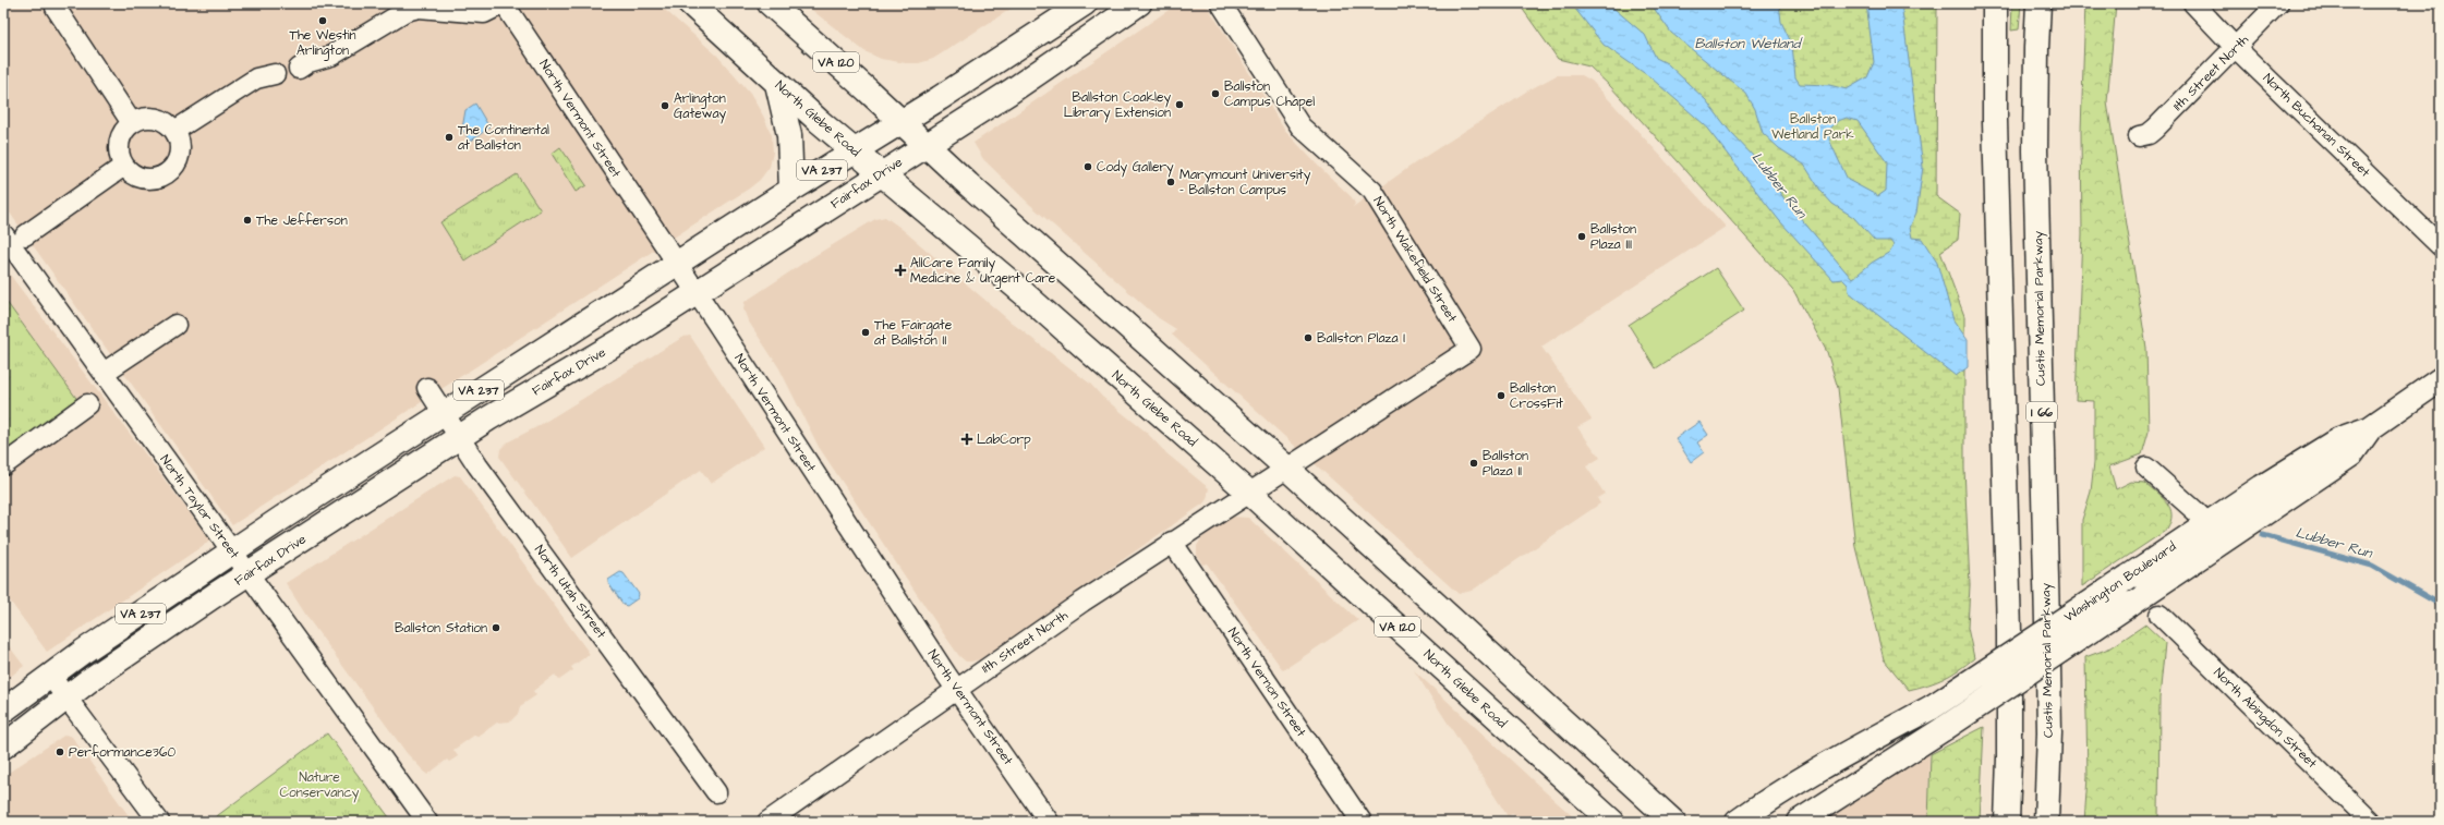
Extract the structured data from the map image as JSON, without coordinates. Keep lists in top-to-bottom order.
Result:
{
  "streets": {
    "main road": [
      "VA 120",
      "North Glebe Road",
      "VA 237",
      "Fairfax Drive",
      "Custis Memorial Parkway",
      "I 66",
      "Washington Boulevard"
    ],
    "street": [
      "11th Street North",
      "North Vermont Street",
      "North Buchanan Street",
      "North Wakefield Street",
      "North Taylor Street",
      "North Utah Street",
      "North Vernon Street",
      "North Abingdon Street"
    ]
  },
  "crossings": [
    ["VA 120", "11th Street North"],
    ["VA 120", "VA 237"],
    ["VA 120", "Fairfax Drive"],
    ["VA 120", "North Wakefield Street"],
    ["11th Street North", "North Vermont Street"],
    ["11th Street North", "North Glebe Road"],
    ["11th Street North", "North Buchanan Street"],
    ["11th Street North", "North Wakefield Street"],
    ["11th Street North", "North Vernon Street"],
    ["North Vermont Street", "VA 237"],
    ["North Vermont Street", "Fairfax Drive"],
    ["North Glebe Road", "VA 237"],
    ["North Glebe Road", "Fairfax Drive"],
    ["VA 237", "North Taylor Street"],
    ["VA 237", "North Utah Street"],
    ["Fairfax Drive", "North Taylor Street"],
    ["Fairfax Drive", "North Utah Street"]
  ],
  "water": ["Ballston Wetland", "Lubber Run"],
  "parks": ["Ballston Wetland Park", "Nature Conservancy"],
  "places": {
    "other": [
      "The Westin Arlington",
      "Ballston Campus Chapel",
      "Ballston Coakley Library Extension",
      "Arlington Gateway",
      "The Continental at Ballston",
      "Cody Gallery",
      "Marymount University - Ballston Campus",
      "The Jefferson",
      "Ballston Plaza III",
      "The Fairgate at Ballston II",
      "Ballston Plaza I",
      "Ballston CrossFit",
      "Ballston Plaza II",
      "Ballston Station",
      "Performance360"
    ],
    "health": ["AllCare Family Medicine & Urgent Care", "LabCorp"]
  }
}
